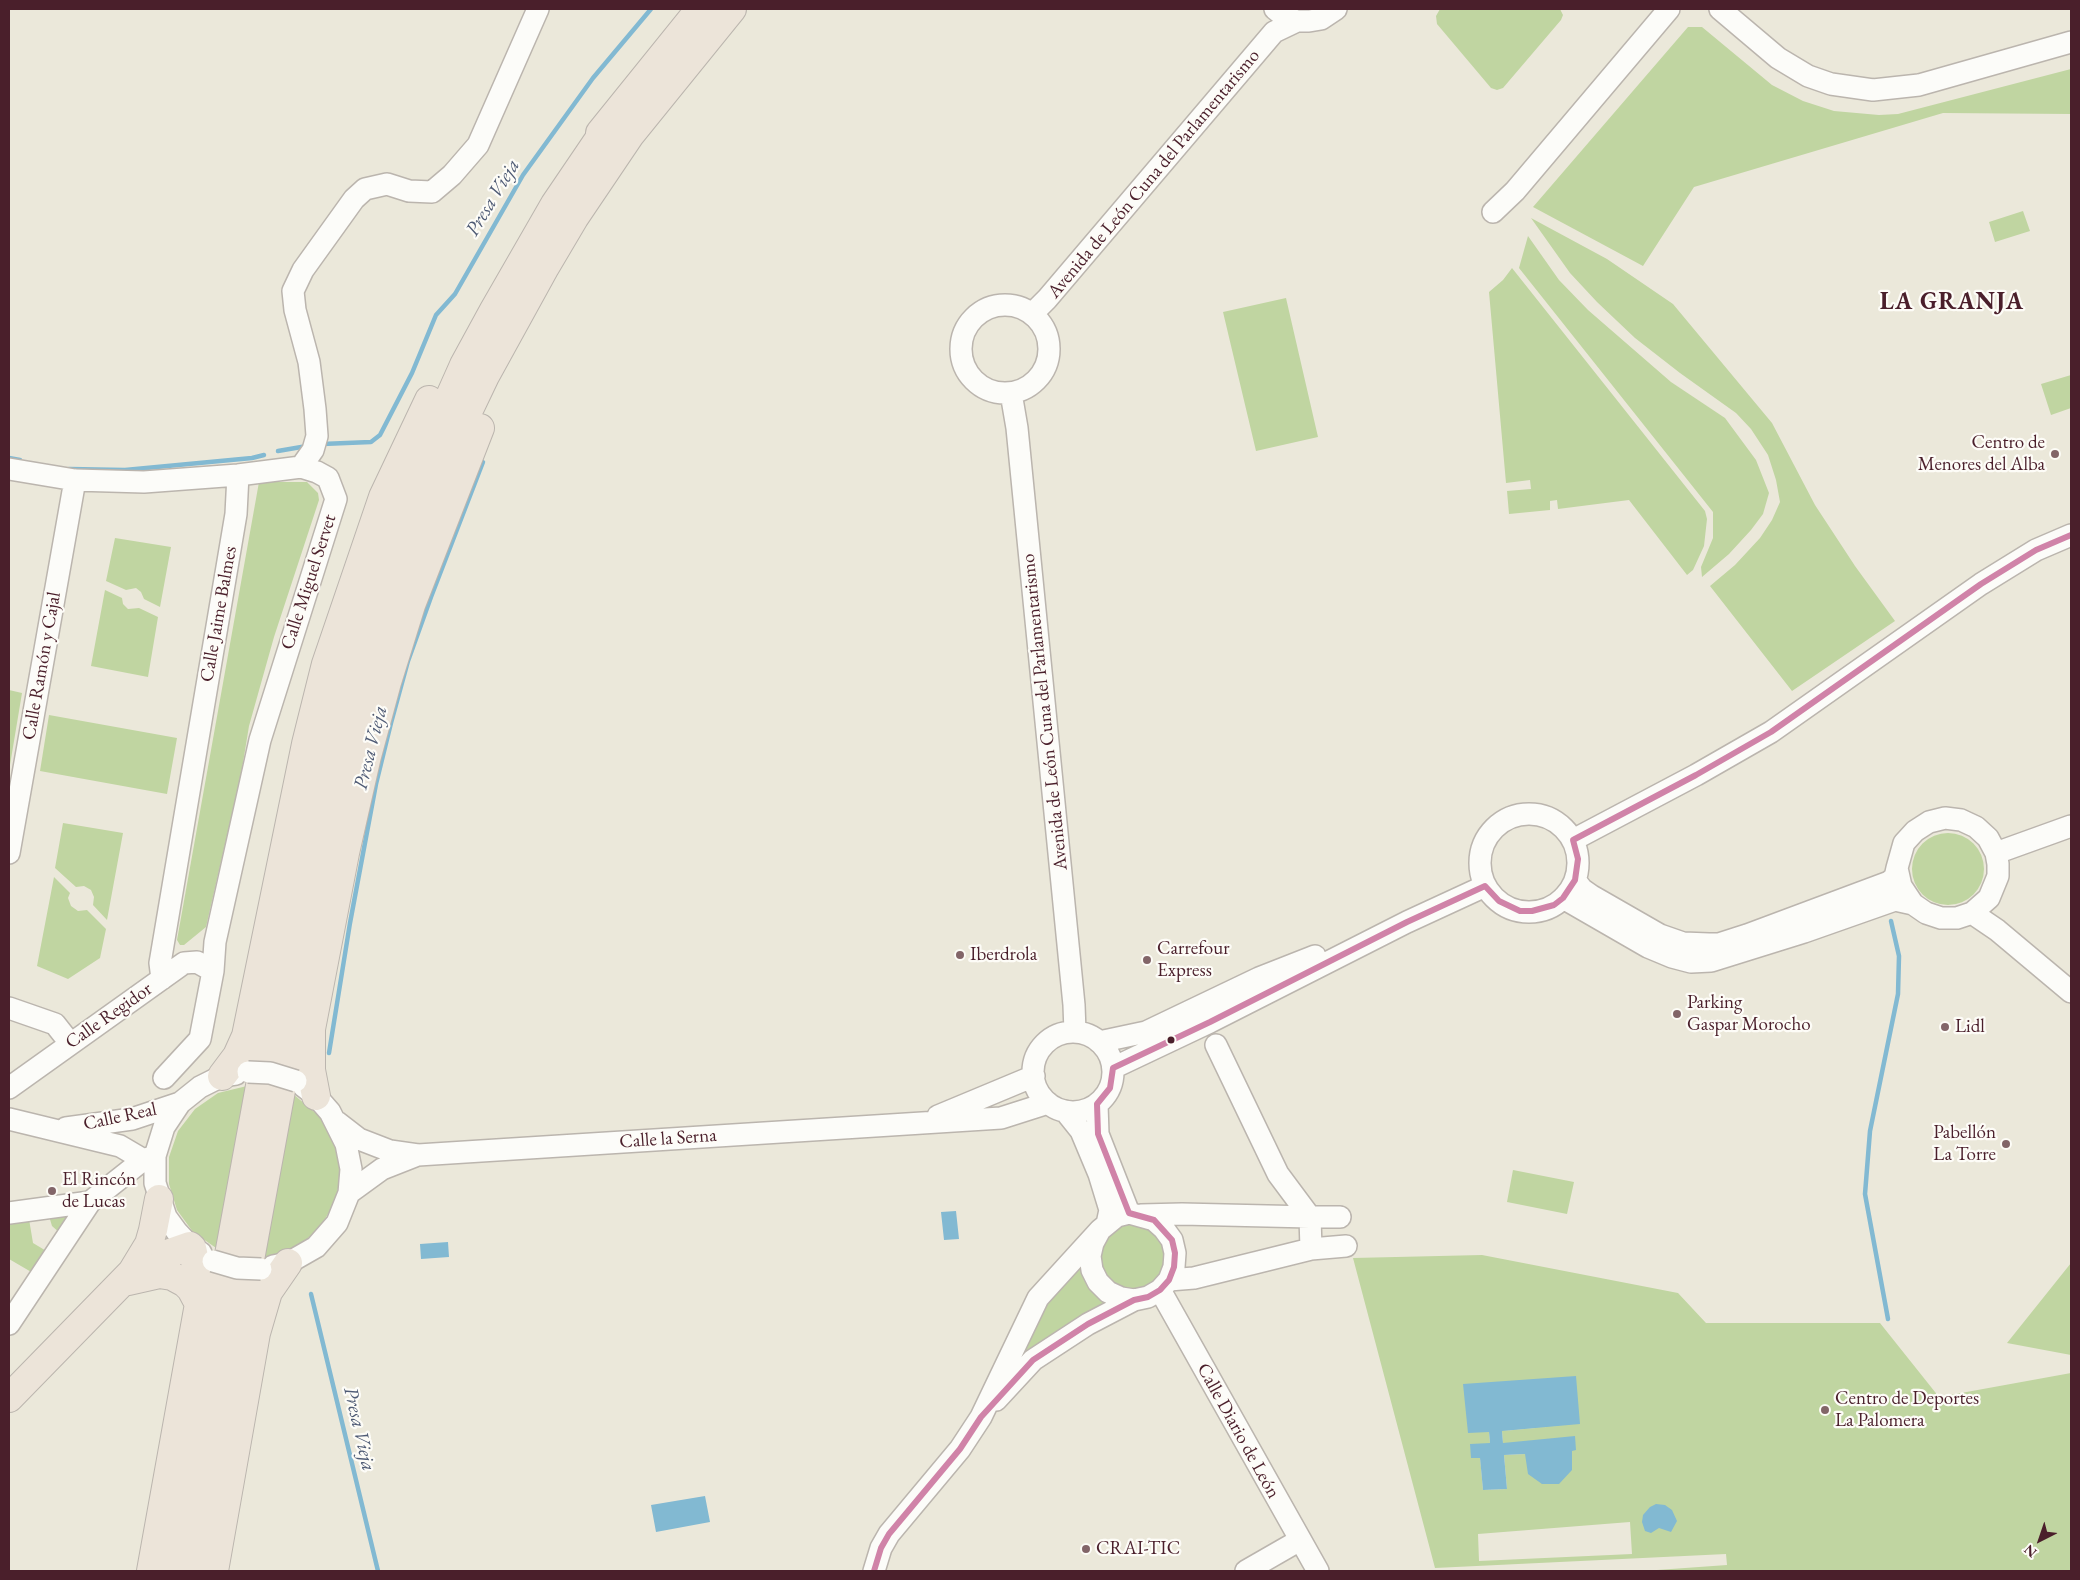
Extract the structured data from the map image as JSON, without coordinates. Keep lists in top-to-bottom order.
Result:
{
  "streets": {
    "street": [
      "Avenida de León Cuna del Parlamentarismo",
      "Calle Miguel Servet",
      "Calle Jaime Balmes",
      "Calle Ramón y Cajal",
      "Calle Regidor",
      "Calle Real",
      "Calle la Serna",
      "Calle Diario de León"
    ]
  },
  "crossings": [
    ["Avenida de León Cuna del Parlamentarismo", "Calle la Serna"],
    ["Calle Miguel Servet", "Calle Real"],
    ["Calle Jaime Balmes", "Calle Regidor"]
  ],
  "districts": ["LA GRANJA"],
  "water": ["Presa Vieja"],
  "places": [
    "Centro de Menores del Alba",
    "Iberdrola",
    "Carrefour Express",
    "Parking Gaspar Morocho",
    "Lidl",
    "Pabellón La Torre",
    "El Rincón de Lucas",
    "Centro de Deportes La Palomera",
    "CRAI-TIC"
  ],
  "north": "bottom left"
}
